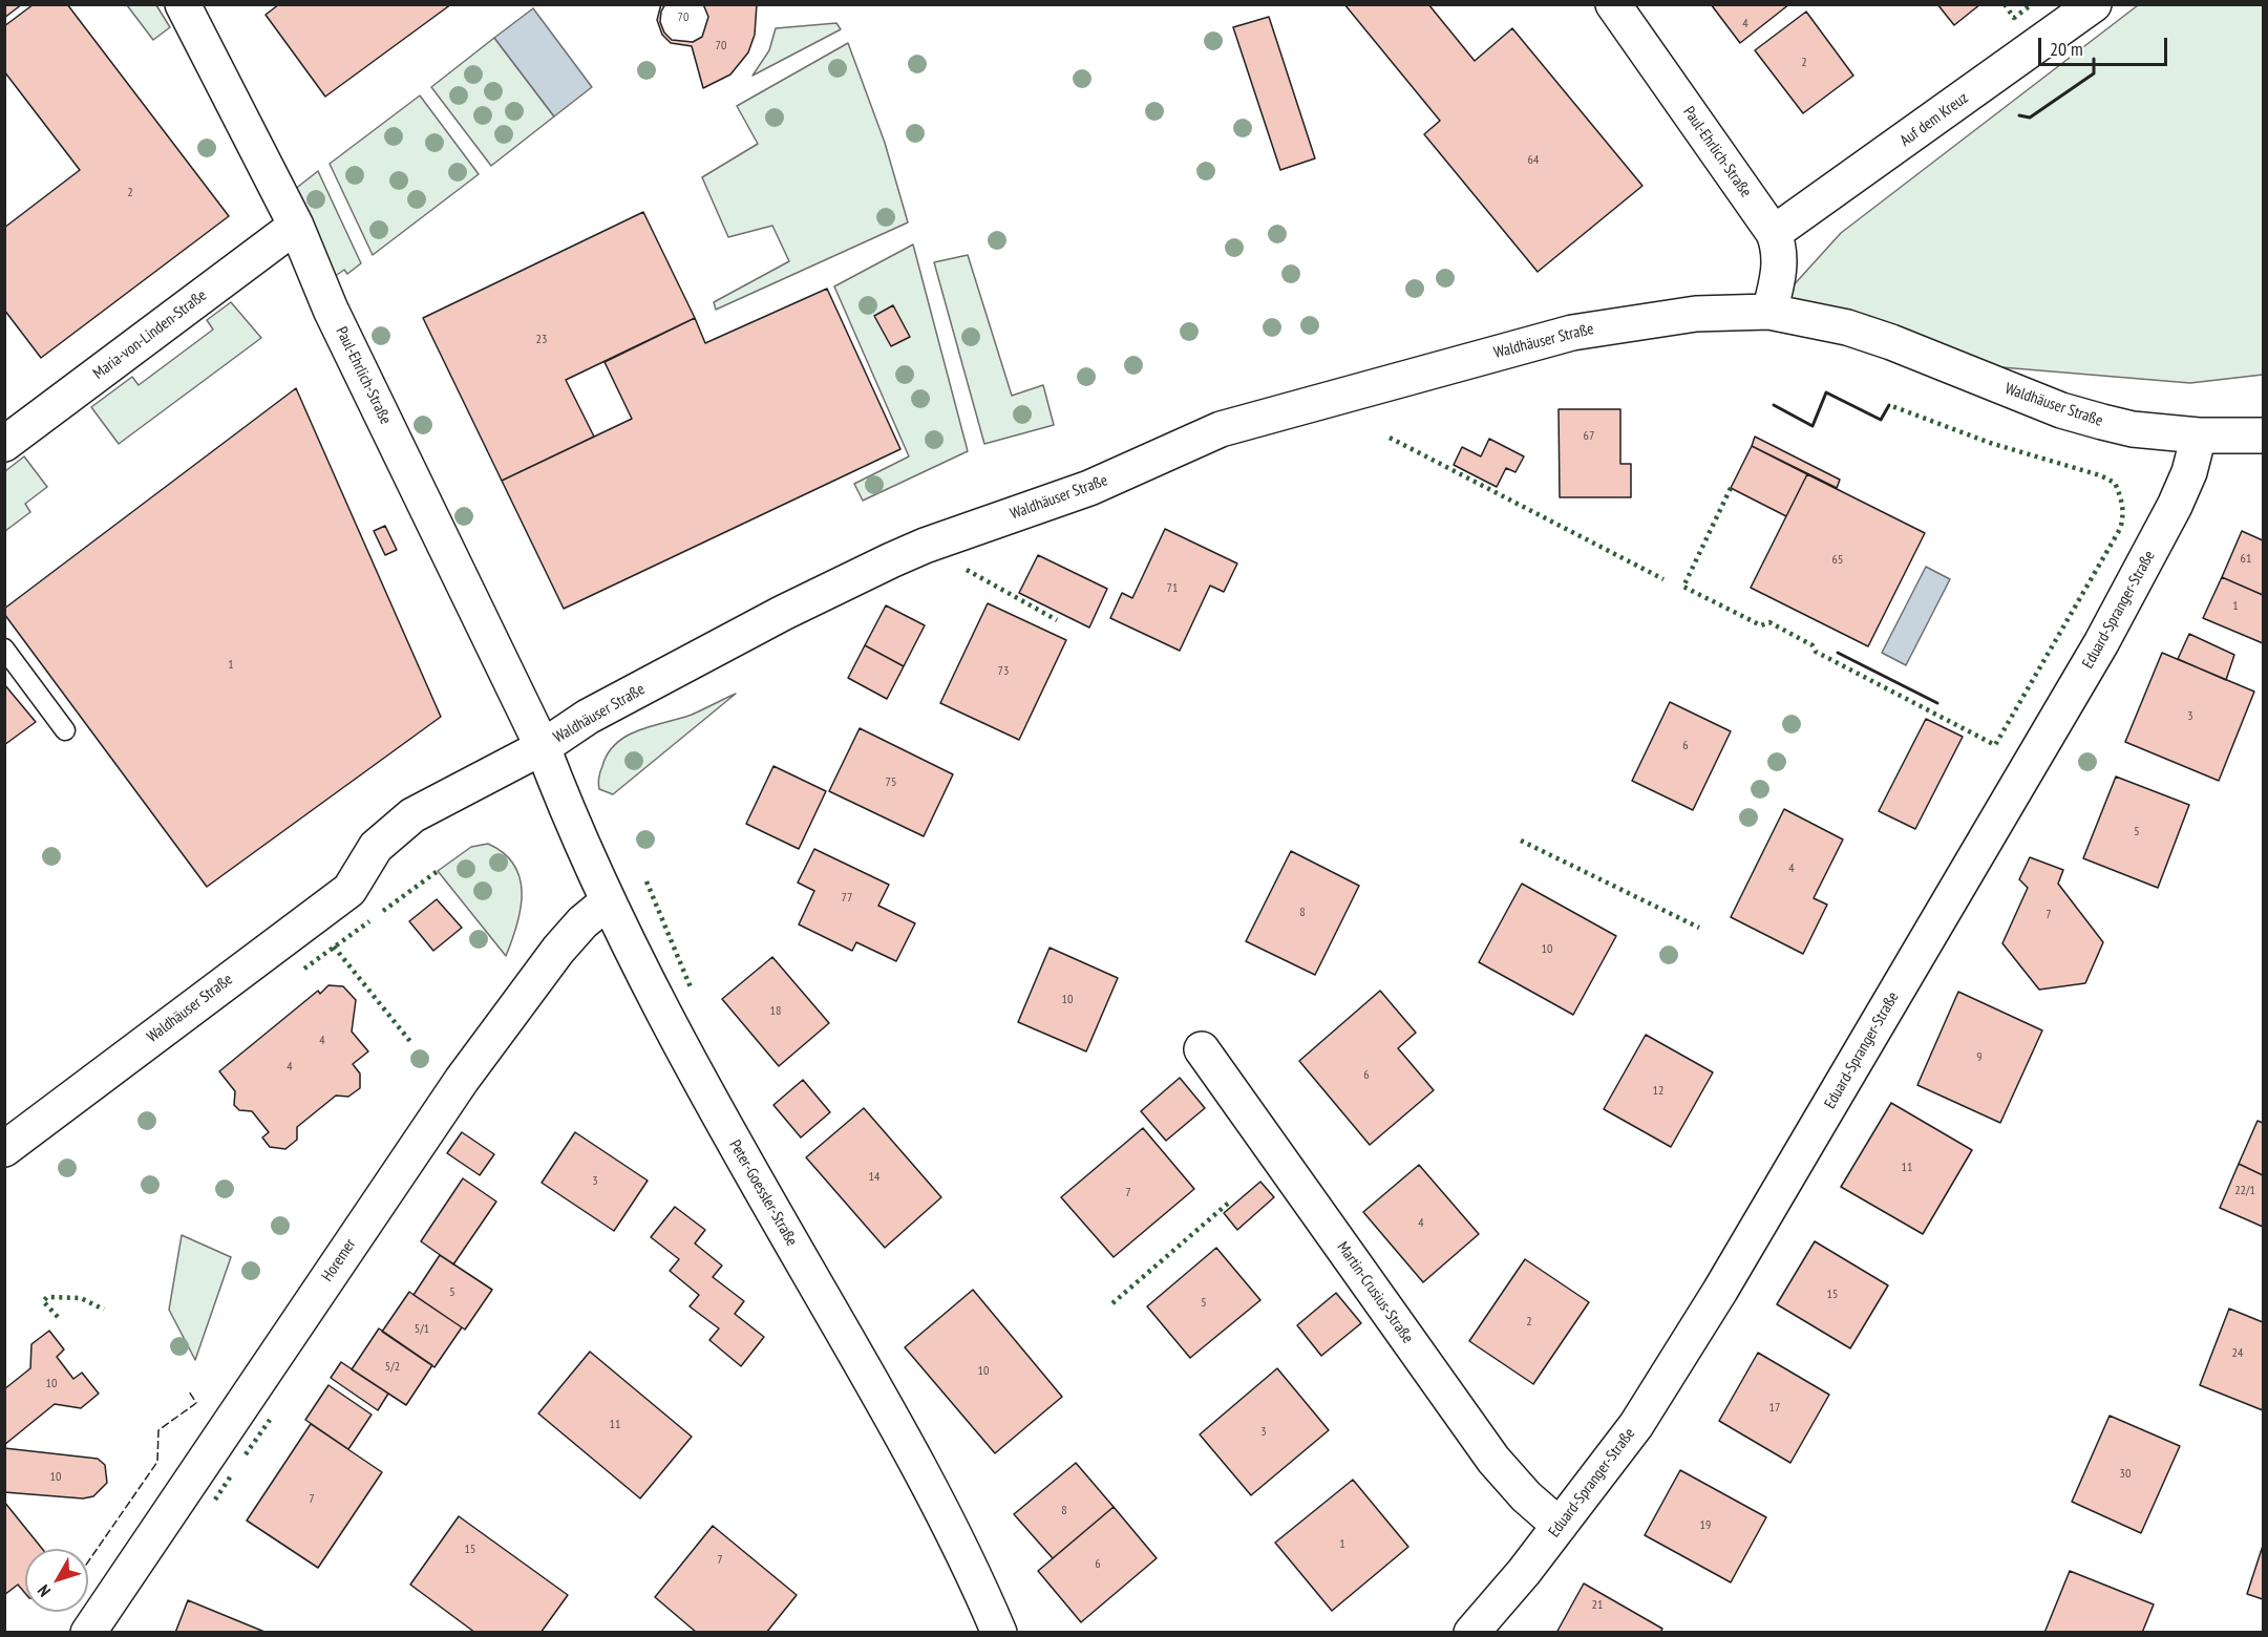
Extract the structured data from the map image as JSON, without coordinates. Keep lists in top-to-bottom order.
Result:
{
  "streets": {
    "street": [
      "Auf dem Kreuz",
      "Paul-Ehrlich-Straße",
      "Maria-von-Linden-Straße",
      "Waldhäuser Straße",
      "Eduard-Spranger-Straße",
      "Peter-Goessler-Straße",
      "Horemer",
      "Martin-Crusius-Straße"
    ]
  },
  "crossings": [
    ["Auf dem Kreuz", "Paul-Ehrlich-Straße"],
    ["Paul-Ehrlich-Straße", "Maria-von-Linden-Straße"],
    ["Paul-Ehrlich-Straße", "Waldhäuser Straße"],
    ["Paul-Ehrlich-Straße", "Peter-Goessler-Straße"],
    ["Waldhäuser Straße", "Eduard-Spranger-Straße"],
    ["Waldhäuser Straße", "Peter-Goessler-Straße"],
    ["Eduard-Spranger-Straße", "Martin-Crusius-Straße"],
    ["Peter-Goessler-Straße", "Horemer"]
  ],
  "house_numbers": [
    "70",
    "4",
    "70",
    "2",
    "64",
    "2",
    "23",
    "67",
    "61",
    "65",
    "71",
    "1",
    "1",
    "73",
    "3",
    "6",
    "75",
    "5",
    "4",
    "77",
    "8",
    "7",
    "10",
    "10",
    "18",
    "4",
    "9",
    "4",
    "6",
    "12",
    "11",
    "14",
    "3",
    "22/1",
    "7",
    "4",
    "5",
    "15",
    "5",
    "2",
    "5/1",
    "24",
    "5/2",
    "10",
    "10",
    "17",
    "11",
    "3",
    "30",
    "10",
    "7",
    "8",
    "19",
    "1",
    "15",
    "7",
    "6",
    "21"
  ],
  "scale_bar": "20 m",
  "north": "bottom left"
}
